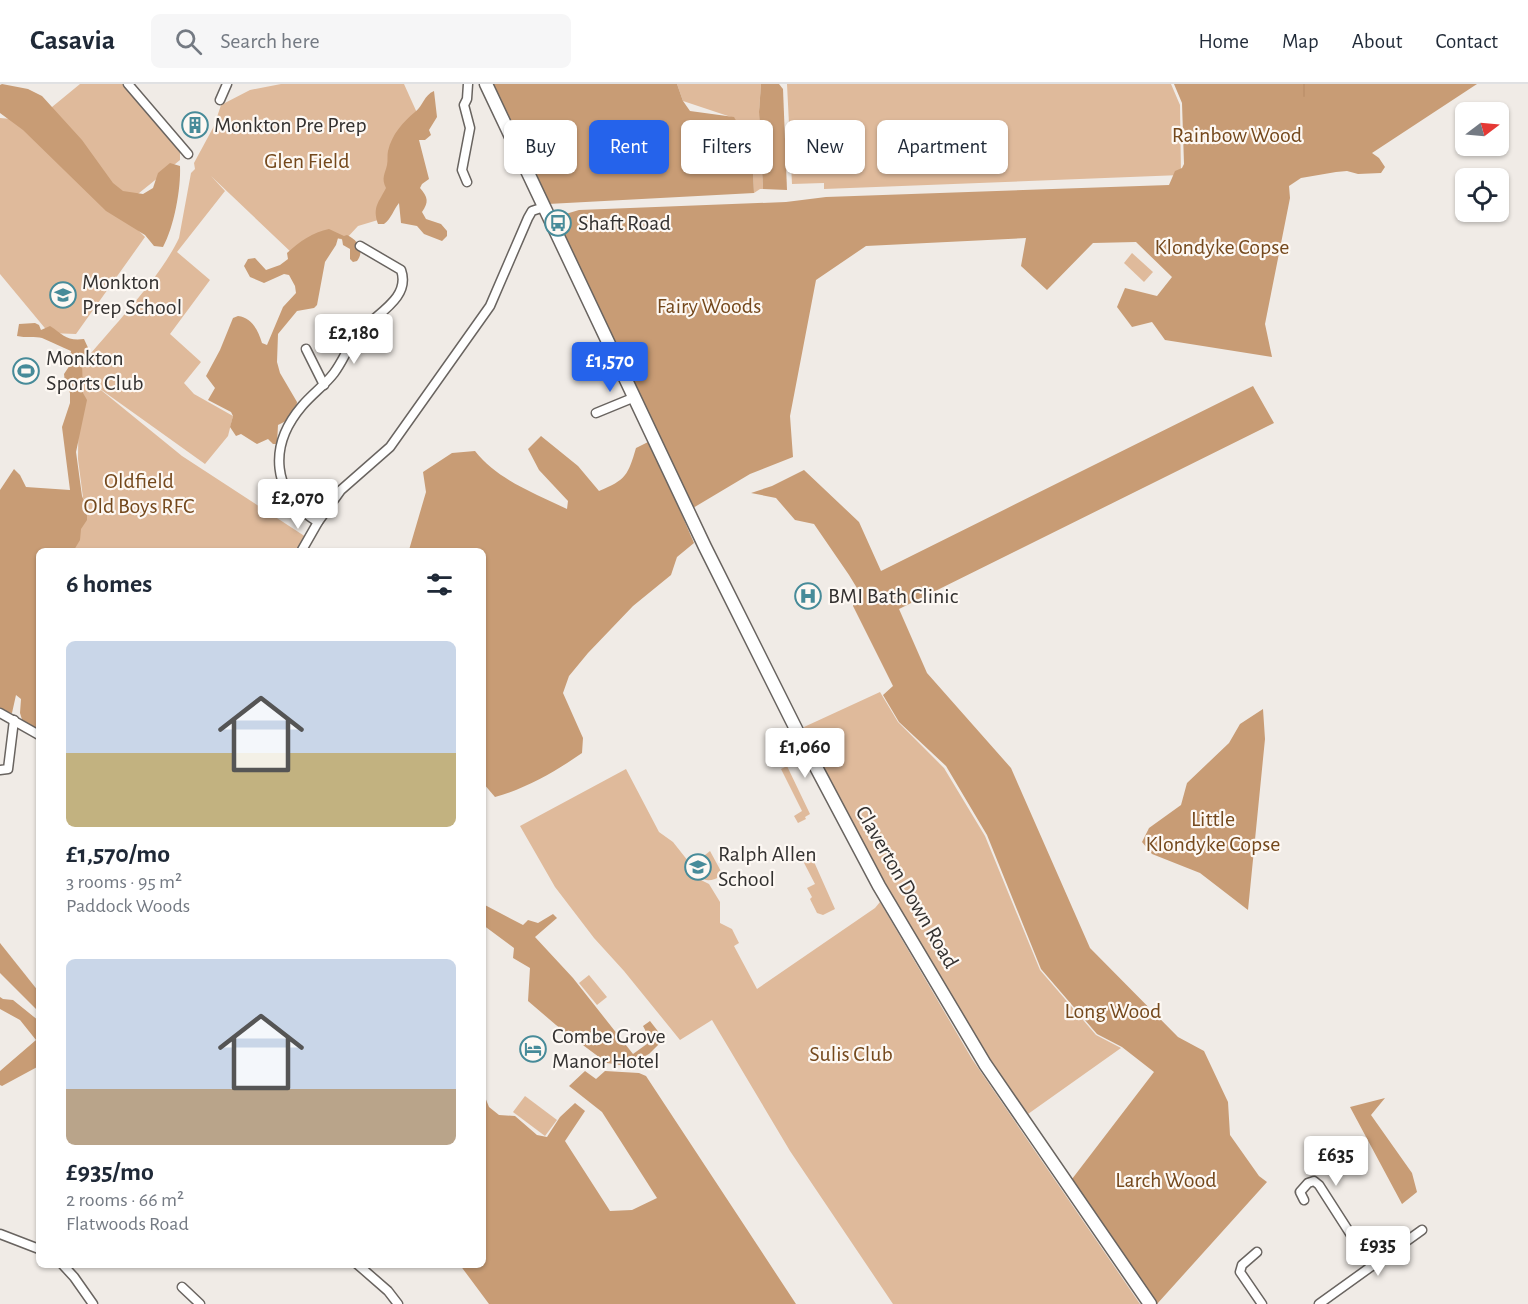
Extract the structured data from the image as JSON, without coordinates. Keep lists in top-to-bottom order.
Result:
{
  "streets": {
    "street": ["Claverton Down Road"]
  },
  "parks": [
    "Rainbow Wood",
    "Glen Field",
    "Klondyke Copse",
    "Fairy Woods",
    "Oldfield Old Boys RFC",
    "Little Klondyke Copse",
    "Long Wood",
    "Sulis Club",
    "Larch Wood"
  ],
  "places": {
    "building": ["Monkton Pre Prep"],
    "bus stop": ["Shaft Road"],
    "school or university": ["Monkton Prep School", "Ralph Allen School"],
    "sports": ["Monkton Sports Club"],
    "hospital": ["BMI Bath Clinic"],
    "hotel": ["Combe Grove Manor Hotel"]
  },
  "north": "right",
  "page": {
    "header": "Casavia",
    "search": "Search here",
    "nav": [
      "Home",
      "Map",
      "About",
      "Contact"
    ],
    "chip": [
      "Buy",
      "Rent",
      "Filters",
      "New",
      "Apartment"
    ],
    "price": [
      "£2,180",
      "£1,570",
      "£2,070",
      "£1,060",
      "£635",
      "£935"
    ],
    "heading": "6 homes",
    "list": [
      {
        "name": "£1,570/mo",
        "note": "3 rooms · 95 m² · Paddock Woods"
      },
      {
        "name": "£935/mo",
        "note": "2 rooms · 66 m² · Flatwoods Road"
      }
    ]
  }
}
